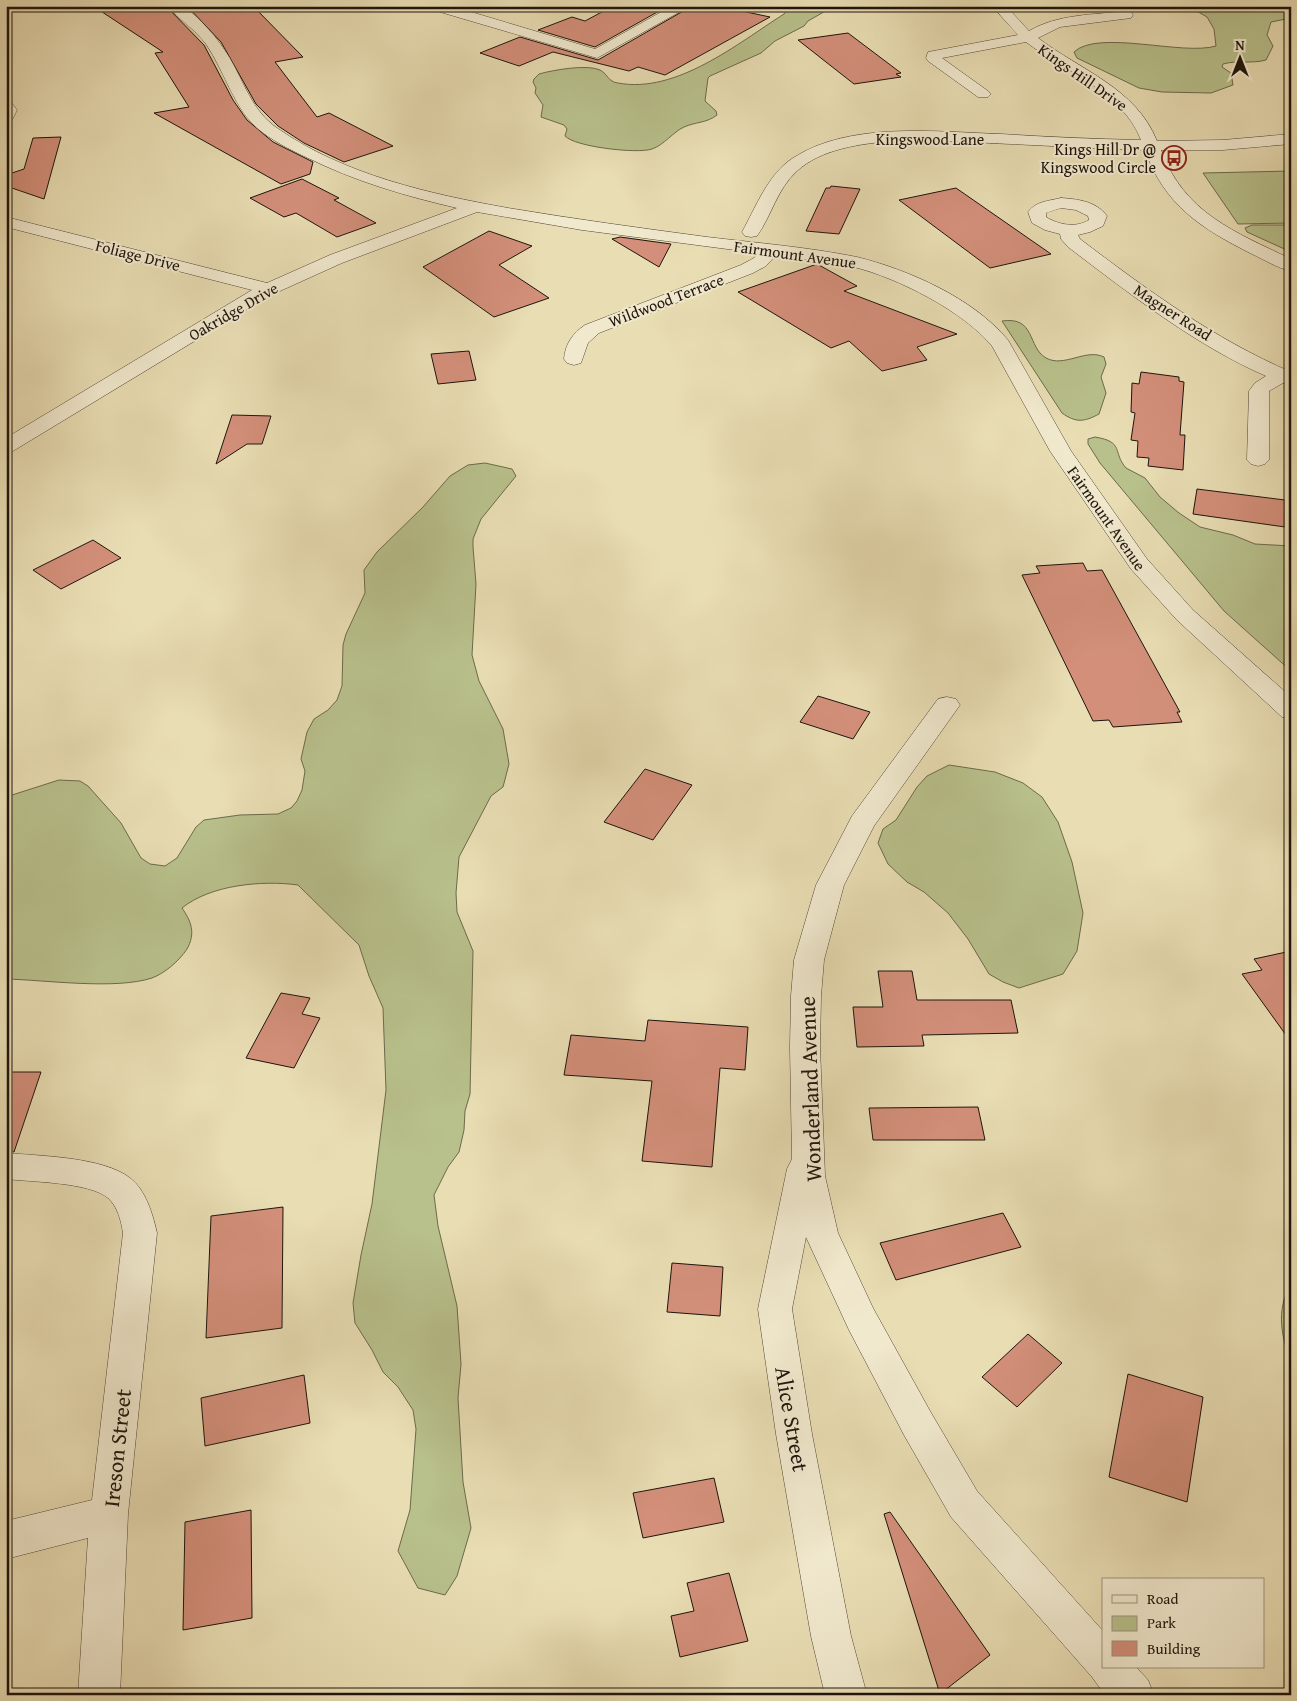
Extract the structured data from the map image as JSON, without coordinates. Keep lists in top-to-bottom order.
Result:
{
  "streets": {
    "street": [
      "Kings Hill Drive",
      "Kingswood Lane",
      "Fairmount Avenue",
      "Foliage Drive",
      "Wildwood Terrace",
      "Oakridge Drive",
      "Magner Road",
      "Wonderland Avenue",
      "Alice Street",
      "Ireson Street"
    ]
  },
  "crossings": [
    ["Kings Hill Drive", "Kingswood Lane"],
    ["Fairmount Avenue", "Wildwood Terrace"],
    ["Fairmount Avenue", "Oakridge Drive"],
    ["Foliage Drive", "Oakridge Drive"],
    ["Wonderland Avenue", "Alice Street"]
  ],
  "places": {
    "bus stop": ["Kings Hill Dr @ Kingswood Circle"]
  },
  "legend": ["Road", "Park", "Building"],
  "north": "top"
}
